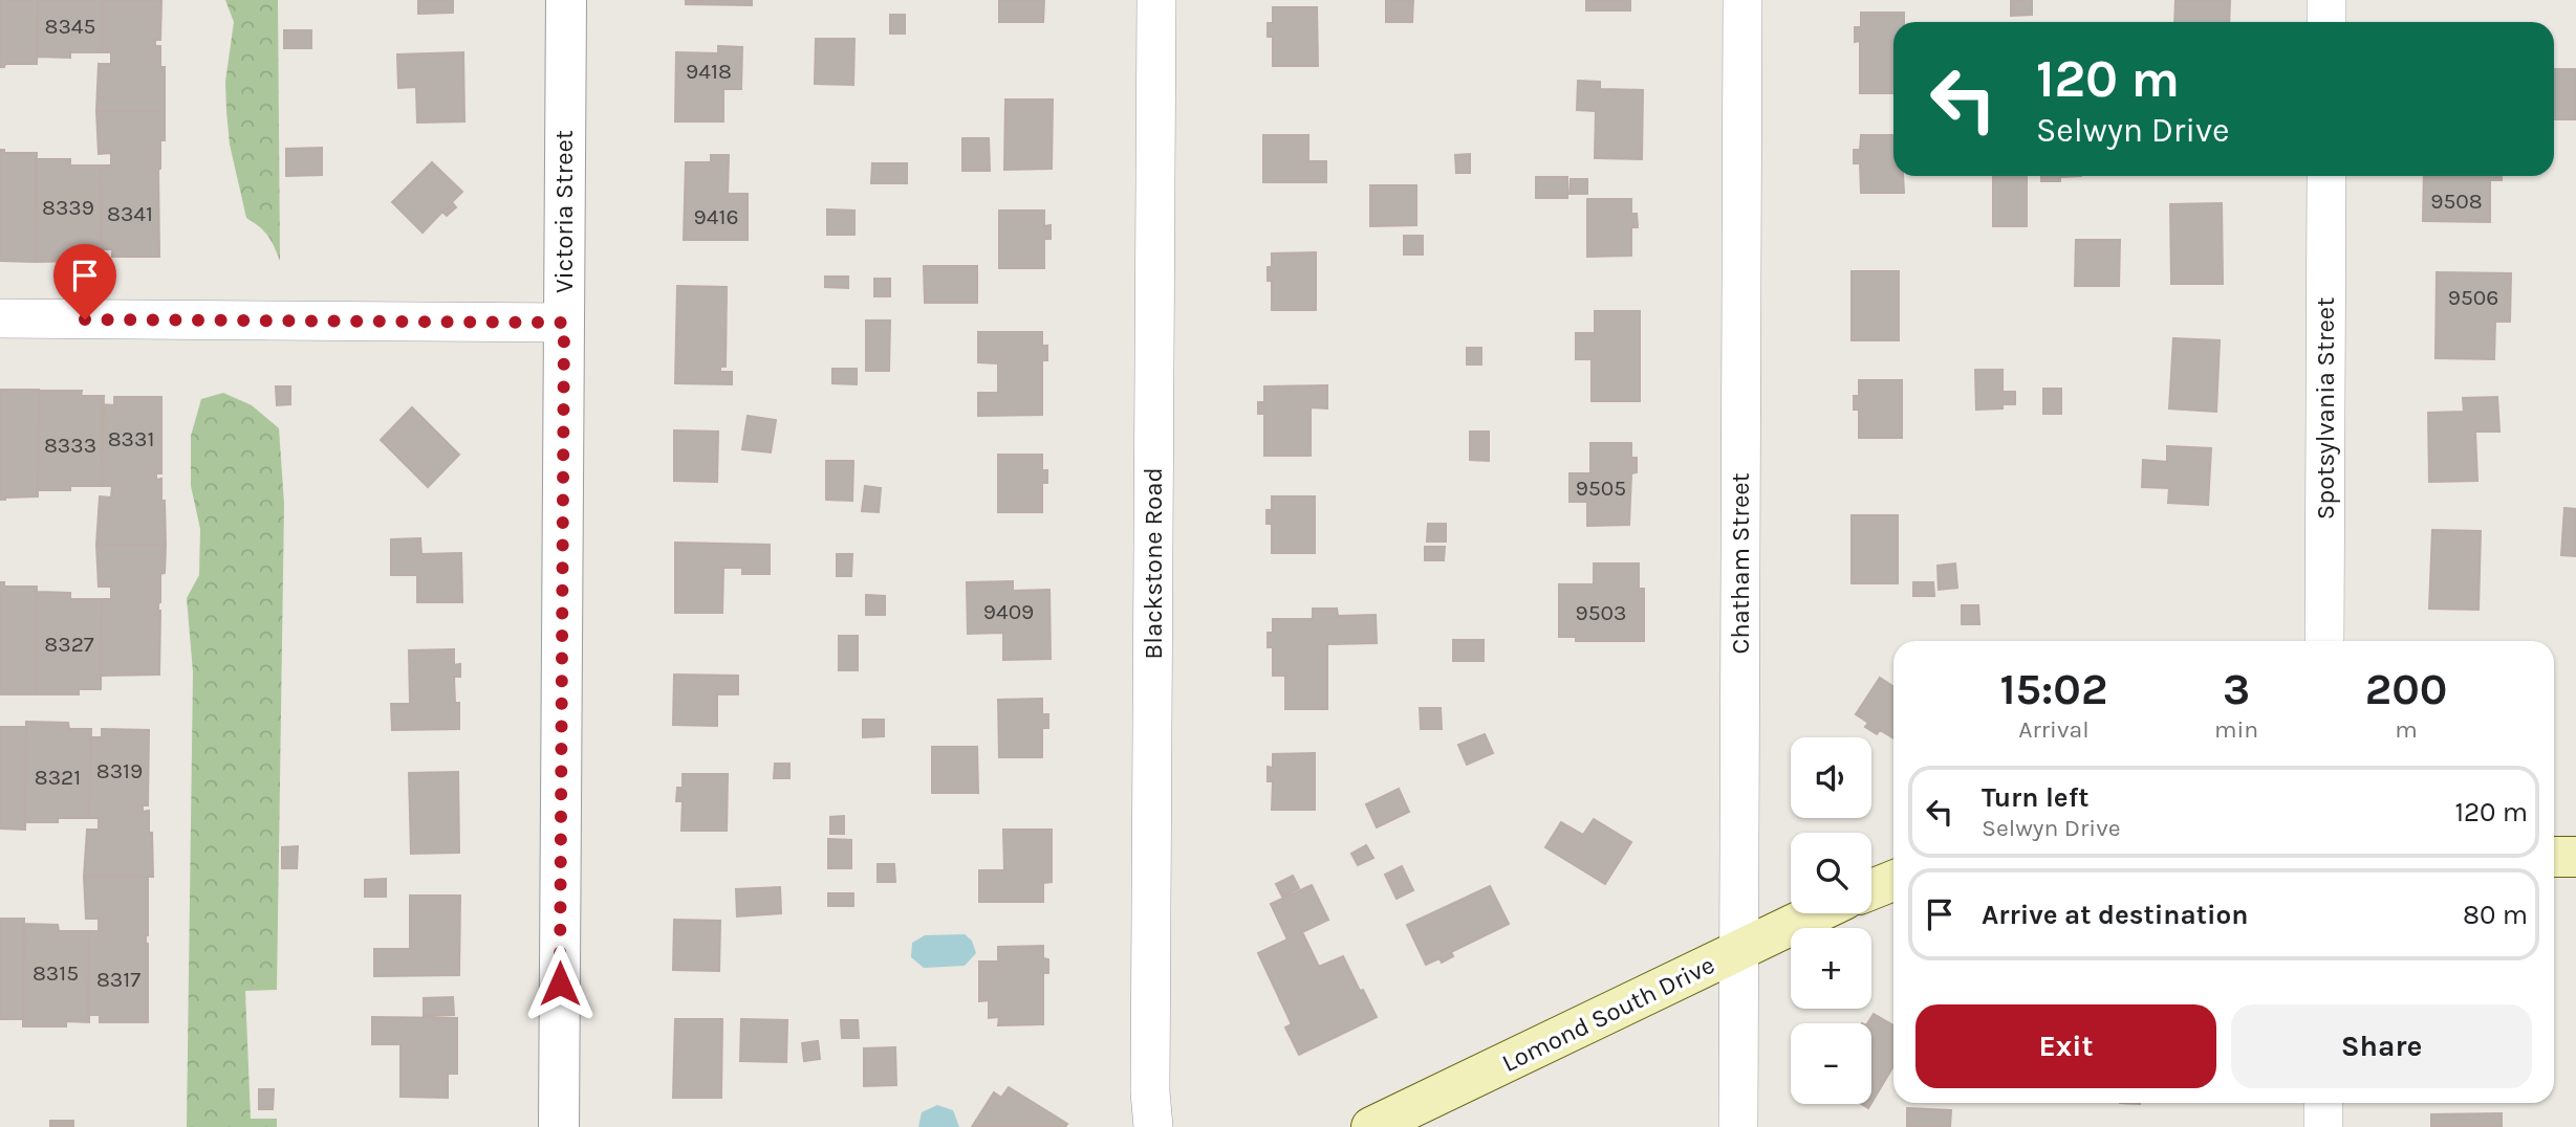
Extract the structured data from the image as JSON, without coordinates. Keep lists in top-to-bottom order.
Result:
{
  "streets": {
    "main road": ["Lomond South Drive"],
    "street": [
      "Victoria Street",
      "Spotsylvania Street",
      "Blackstone Road",
      "Chatham Street"
    ]
  },
  "crossings": [
    ["Chatham Street", "Lomond South Drive"]
  ],
  "house_numbers": [
    "8345",
    "9418",
    "9508",
    "8339",
    "8341",
    "9416",
    "9506",
    "8331",
    "8333",
    "9505",
    "9409",
    "9503",
    "8327",
    "8319",
    "8321",
    "8315",
    "8317"
  ],
  "page": {
    "turn": ["120 m", "Selwyn Drive"],
    "eta": [
      "15:02",
      "Arrival",
      "3",
      "min",
      "200",
      "m"
    ],
    "map_buttons": ["+", "−"],
    "list": [
      {
        "name": "Turn left",
        "note": "Selwyn Drive",
        "value": "120 m"
      },
      {
        "name": "Arrive at destination",
        "value": "80 m"
      }
    ],
    "buttons": ["Exit", "Share"]
  }
}
